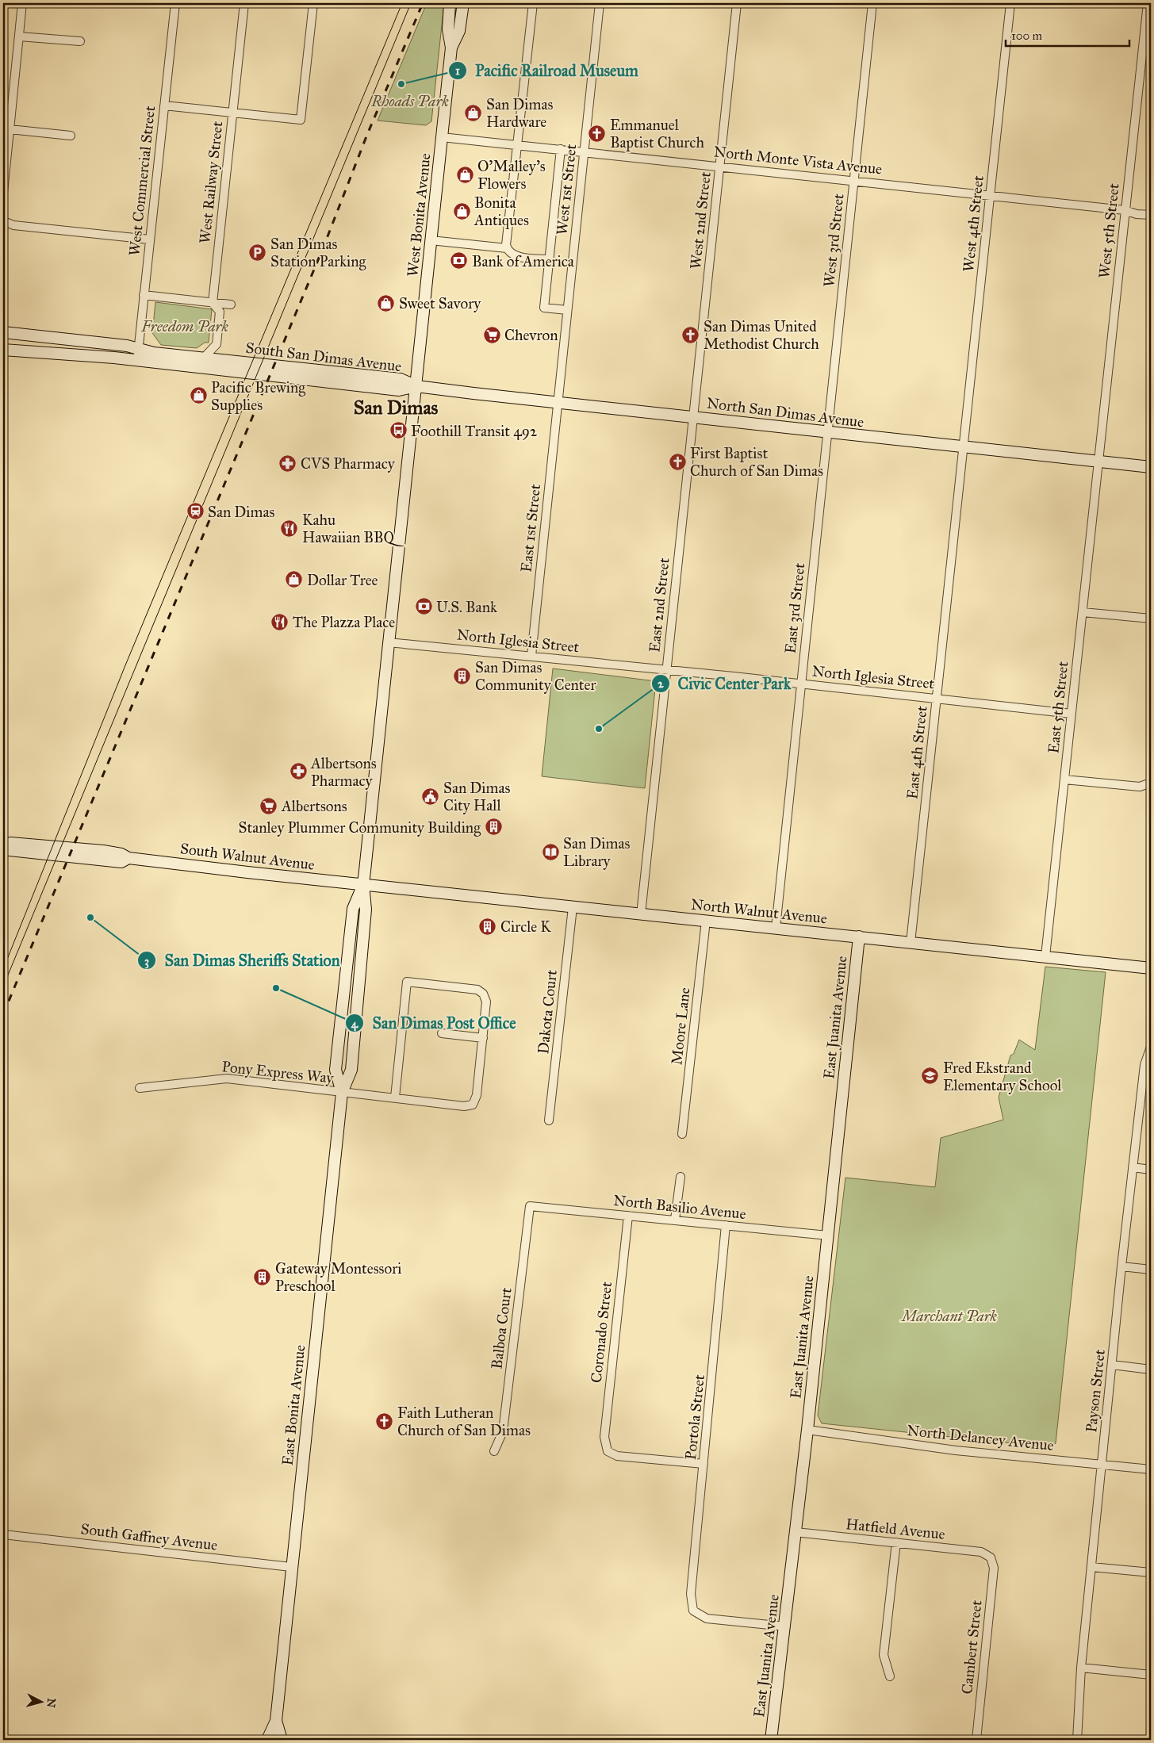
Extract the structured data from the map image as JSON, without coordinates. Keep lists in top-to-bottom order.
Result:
{
  "streets": {
    "main road": [
      "West Bonita Avenue",
      "South San Dimas Avenue",
      "North San Dimas Avenue",
      "South Walnut Avenue",
      "North Walnut Avenue",
      "East Juanita Avenue",
      "East Bonita Avenue"
    ],
    "street": [
      "North Monte Vista Avenue",
      "West Commercial Street",
      "West Railway Street",
      "West 1st Street",
      "West 2nd Street",
      "West 4th Street",
      "West 5th Street",
      "West 3rd Street",
      "East 1st Street",
      "East 2nd Street",
      "East 3rd Street",
      "North Iglesia Street",
      "East 5th Street",
      "East 4th Street",
      "Dakota Court",
      "Moore Lane",
      "Pony Express Way",
      "North Basilio Avenue",
      "Balboa Court",
      "Coronado Street",
      "Payson Street",
      "Portola Street",
      "North Delancey Avenue",
      "Hatfield Avenue",
      "South Gaffney Avenue",
      "Cambert Street"
    ]
  },
  "crossings": [
    ["North Monte Vista Avenue", "West 1st Street"],
    ["North Monte Vista Avenue", "West Bonita Avenue"],
    ["North Monte Vista Avenue", "West 2nd Street"],
    ["North Monte Vista Avenue", "West 4th Street"],
    ["North Monte Vista Avenue", "West 5th Street"],
    ["North Monte Vista Avenue", "West 3rd Street"],
    ["West Commercial Street", "South San Dimas Avenue"],
    ["West Railway Street", "South San Dimas Avenue"],
    ["West 1st Street", "North San Dimas Avenue"],
    ["West 1st Street", "East 1st Street"],
    ["West Bonita Avenue", "South San Dimas Avenue"],
    ["West Bonita Avenue", "North San Dimas Avenue"],
    ["West Bonita Avenue", "East Bonita Avenue"],
    ["West 2nd Street", "North San Dimas Avenue"],
    ["West 2nd Street", "East 2nd Street"],
    ["West 4th Street", "North San Dimas Avenue"],
    ["West 4th Street", "East 4th Street"],
    ["West 5th Street", "North San Dimas Avenue"],
    ["West 5th Street", "East 5th Street"],
    ["West 3rd Street", "North San Dimas Avenue"],
    ["West 3rd Street", "East 3rd Street"],
    ["South San Dimas Avenue", "North San Dimas Avenue"],
    ["South San Dimas Avenue", "East Bonita Avenue"],
    ["North San Dimas Avenue", "East 1st Street"],
    ["North San Dimas Avenue", "East 2nd Street"],
    ["North San Dimas Avenue", "East 3rd Street"],
    ["North San Dimas Avenue", "East 5th Street"],
    ["North San Dimas Avenue", "East 4th Street"],
    ["North San Dimas Avenue", "East Bonita Avenue"],
    ["East 1st Street", "North Iglesia Street"],
    ["East 2nd Street", "North Iglesia Street"],
    ["East 2nd Street", "North Walnut Avenue"],
    ["East 3rd Street", "North Iglesia Street"],
    ["East 3rd Street", "North Walnut Avenue"],
    ["North Iglesia Street", "East 5th Street"],
    ["North Iglesia Street", "East 4th Street"],
    ["North Iglesia Street", "East Bonita Avenue"],
    ["East 5th Street", "North Walnut Avenue"],
    ["East 4th Street", "North Walnut Avenue"],
    ["South Walnut Avenue", "North Walnut Avenue"],
    ["South Walnut Avenue", "East Bonita Avenue"],
    ["North Walnut Avenue", "Dakota Court"],
    ["North Walnut Avenue", "East Juanita Avenue"],
    ["North Walnut Avenue", "Moore Lane"],
    ["North Walnut Avenue", "East Bonita Avenue"],
    ["East Juanita Avenue", "North Basilio Avenue"],
    ["East Juanita Avenue", "Portola Street"],
    ["East Juanita Avenue", "North Delancey Avenue"],
    ["East Juanita Avenue", "Hatfield Avenue"],
    ["Pony Express Way", "East Bonita Avenue"],
    ["North Basilio Avenue", "Balboa Court"],
    ["North Basilio Avenue", "Coronado Street"],
    ["North Basilio Avenue", "Portola Street"],
    ["Coronado Street", "Portola Street"],
    ["Payson Street", "North Delancey Avenue"],
    ["East Bonita Avenue", "South Gaffney Avenue"],
    ["Hatfield Avenue", "Cambert Street"]
  ],
  "districts": ["San Dimas"],
  "parks": ["Rhoads Park", "Freedom Park", "Marchant Park"],
  "places": {
    "other": [
      "Pacific Railroad Museum",
      "Civic Center Park",
      "San Dimas Sheriffs Station",
      "San Dimas Post Office"
    ],
    "shop": [
      "San Dimas Hardware",
      "O'Malley's Flowers",
      "Bonita Antiques",
      "Sweet Savory",
      "Pacific Brewing Supplies",
      "Dollar Tree"
    ],
    "church": [
      "Emmanuel Baptist Church",
      "San Dimas United Methodist Church",
      "First Baptist Church of San Dimas",
      "Faith Lutheran Church of San Dimas"
    ],
    "parking": ["San Dimas Station Parking"],
    "bank": ["Bank of America", "U.S. Bank"],
    "supermarket": ["Chevron", "Albertsons"],
    "bus stop": ["Foothill Transit 492"],
    "pharmacy": ["CVS Pharmacy", "Albertsons Pharmacy"],
    "station": ["San Dimas"],
    "restaurant": ["Kahu Hawaiian BBQ", "The Plazza Place"],
    "building": [
      "San Dimas Community Center",
      "Stanley Plummer Community Building",
      "Circle K",
      "Gateway Montessori Preschool"
    ],
    "public building": ["San Dimas City Hall"],
    "library": ["San Dimas Library"],
    "school or university": ["Fred Ekstrand Elementary School"]
  },
  "scale_bar": "100 m",
  "north": "right"
}
